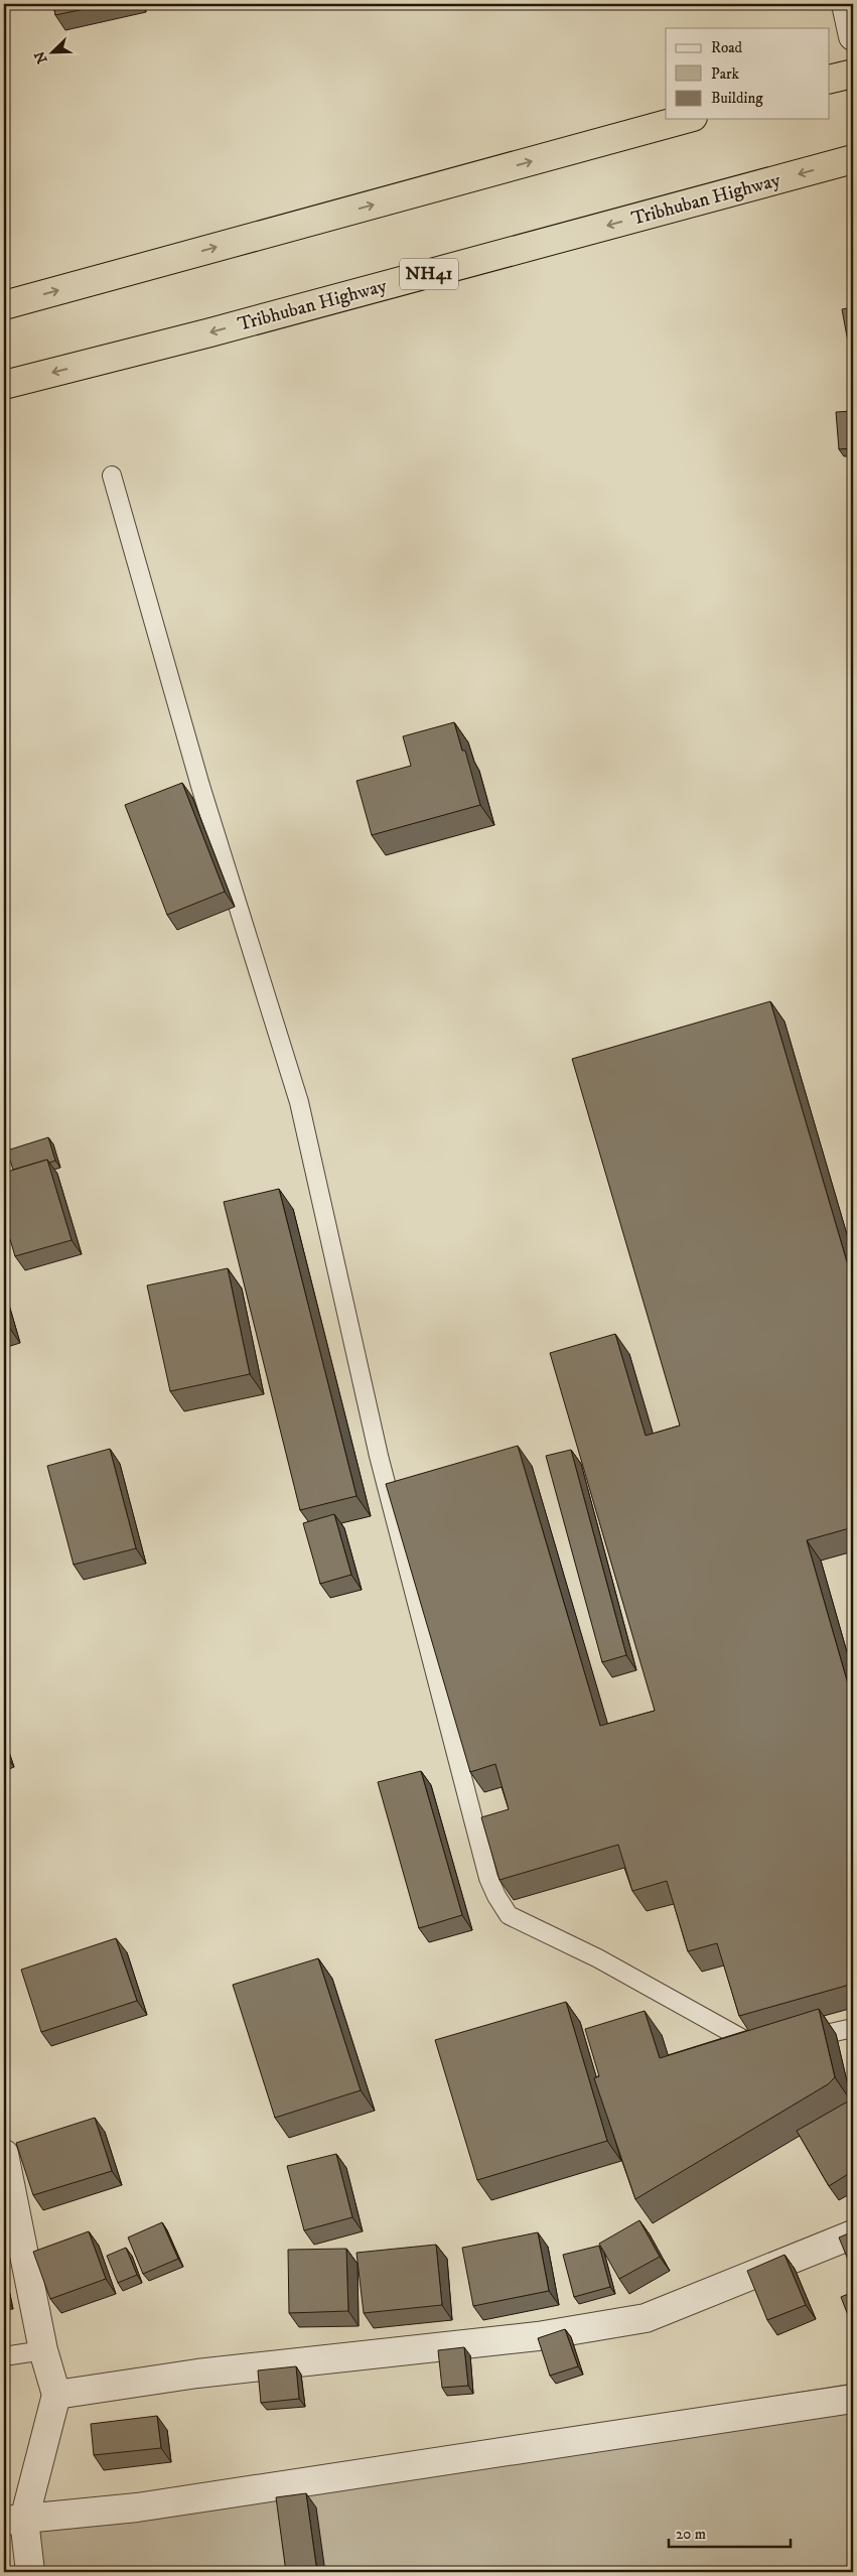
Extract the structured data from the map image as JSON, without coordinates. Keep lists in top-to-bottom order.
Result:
{
  "streets": {
    "highway": ["Tribhuban Highway", "NH41"]
  },
  "legend": ["Road", "Park", "Building"],
  "scale_bar": "20 m",
  "north": "bottom left"
}
